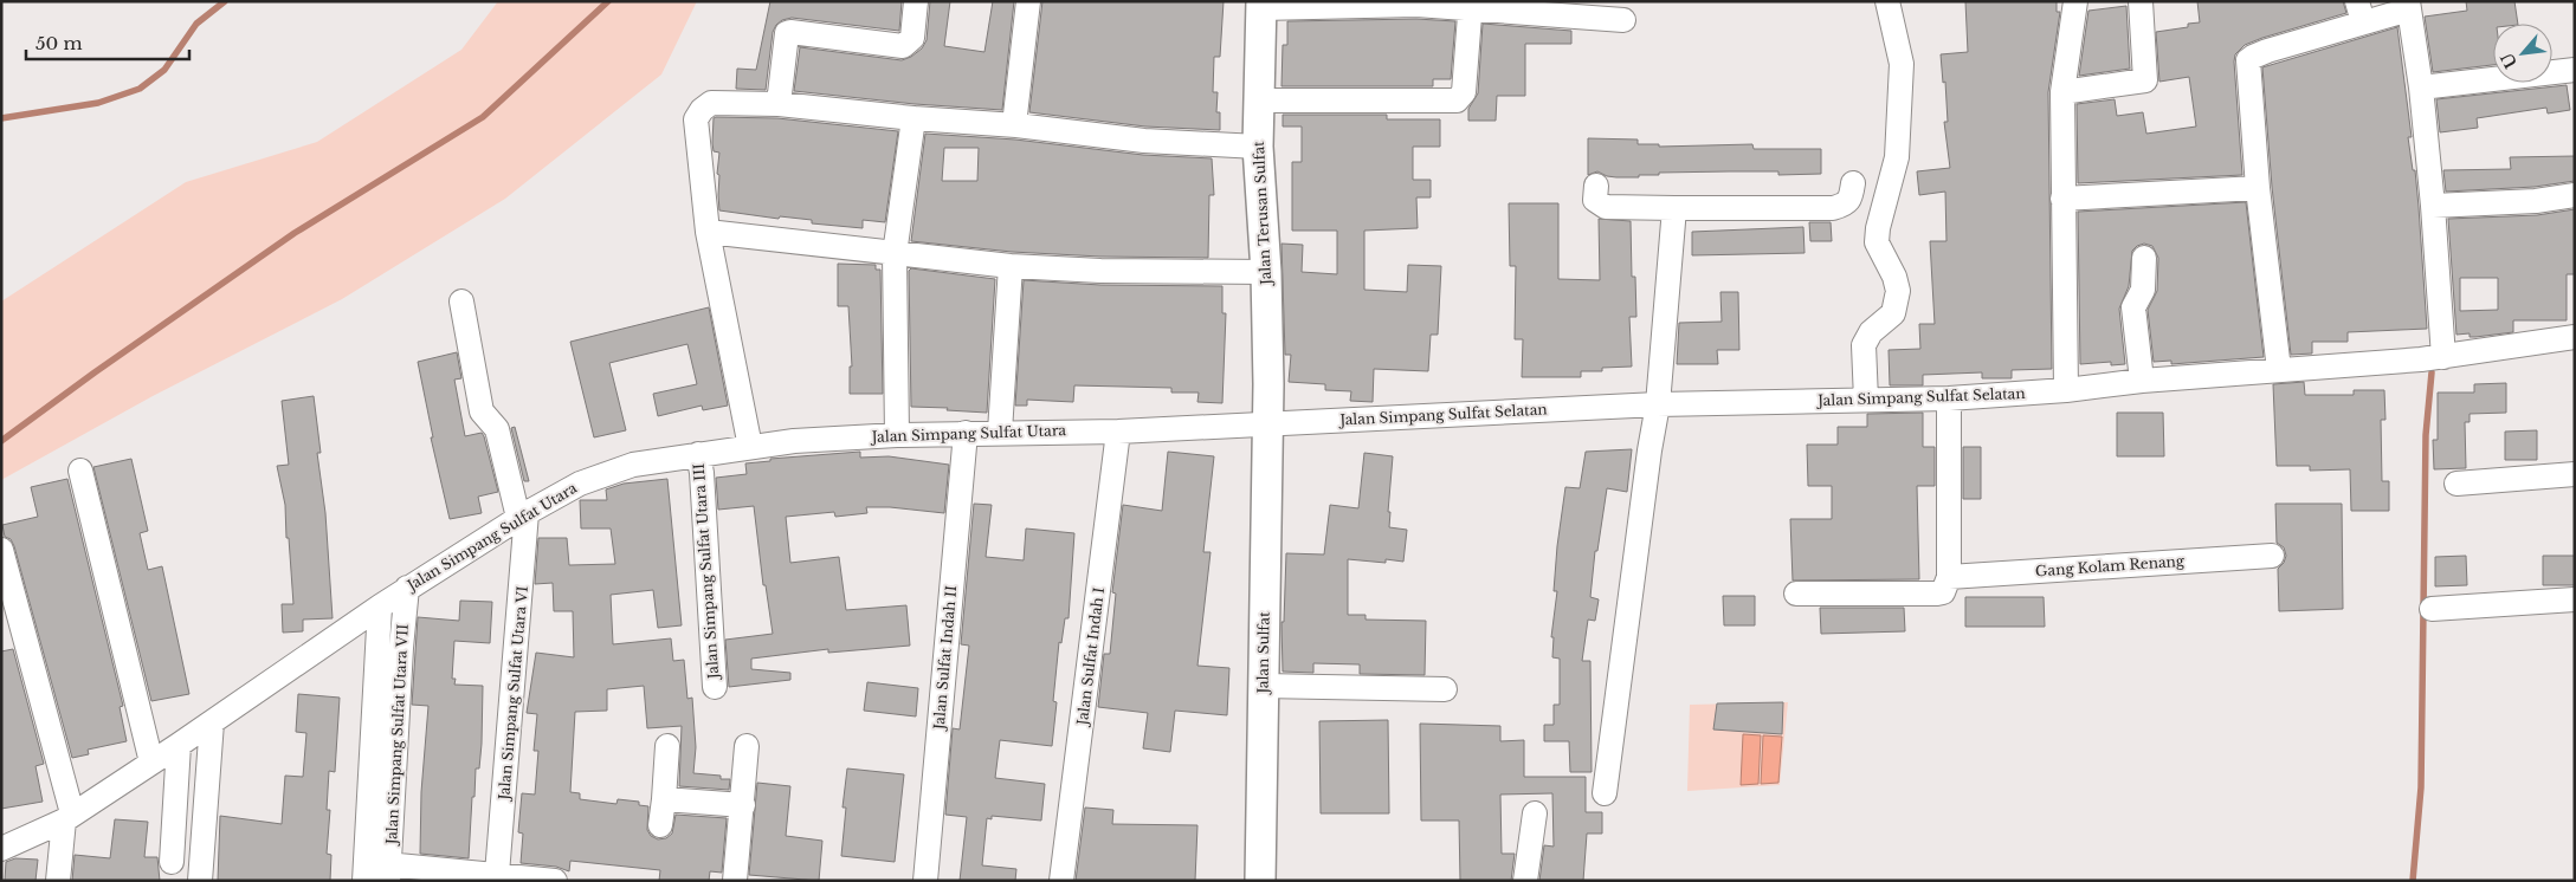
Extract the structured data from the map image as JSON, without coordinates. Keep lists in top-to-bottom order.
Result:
{
  "streets": {
    "main road": ["Jalan Terusan Sulfat", "Jalan Sulfat"],
    "street": [
      "Jalan Simpang Sulfat Selatan",
      "Jalan Simpang Sulfat Utara",
      "Gang Kolam Renang",
      "Jalan Simpang Sulfat Utara III",
      "Jalan Sulfat Indah I",
      "Jalan Sulfat Indah II",
      "Jalan Simpang Sulfat Utara VI",
      "Jalan Simpang Sulfat Utara VII"
    ]
  },
  "crossings": [
    ["Jalan Terusan Sulfat", "Jalan Simpang Sulfat Selatan"],
    ["Jalan Terusan Sulfat", "Jalan Simpang Sulfat Utara"],
    ["Jalan Terusan Sulfat", "Jalan Sulfat"],
    ["Jalan Simpang Sulfat Selatan", "Jalan Simpang Sulfat Utara"],
    ["Jalan Simpang Sulfat Selatan", "Jalan Sulfat"],
    ["Jalan Simpang Sulfat Utara", "Jalan Simpang Sulfat Utara III"],
    ["Jalan Simpang Sulfat Utara", "Jalan Sulfat"],
    ["Jalan Simpang Sulfat Utara", "Jalan Sulfat Indah I"],
    ["Jalan Simpang Sulfat Utara", "Jalan Sulfat Indah II"],
    ["Jalan Simpang Sulfat Utara", "Jalan Simpang Sulfat Utara VI"],
    ["Jalan Simpang Sulfat Utara", "Jalan Simpang Sulfat Utara VII"]
  ],
  "scale_bar": "50 m",
  "north": "bottom left"
}
